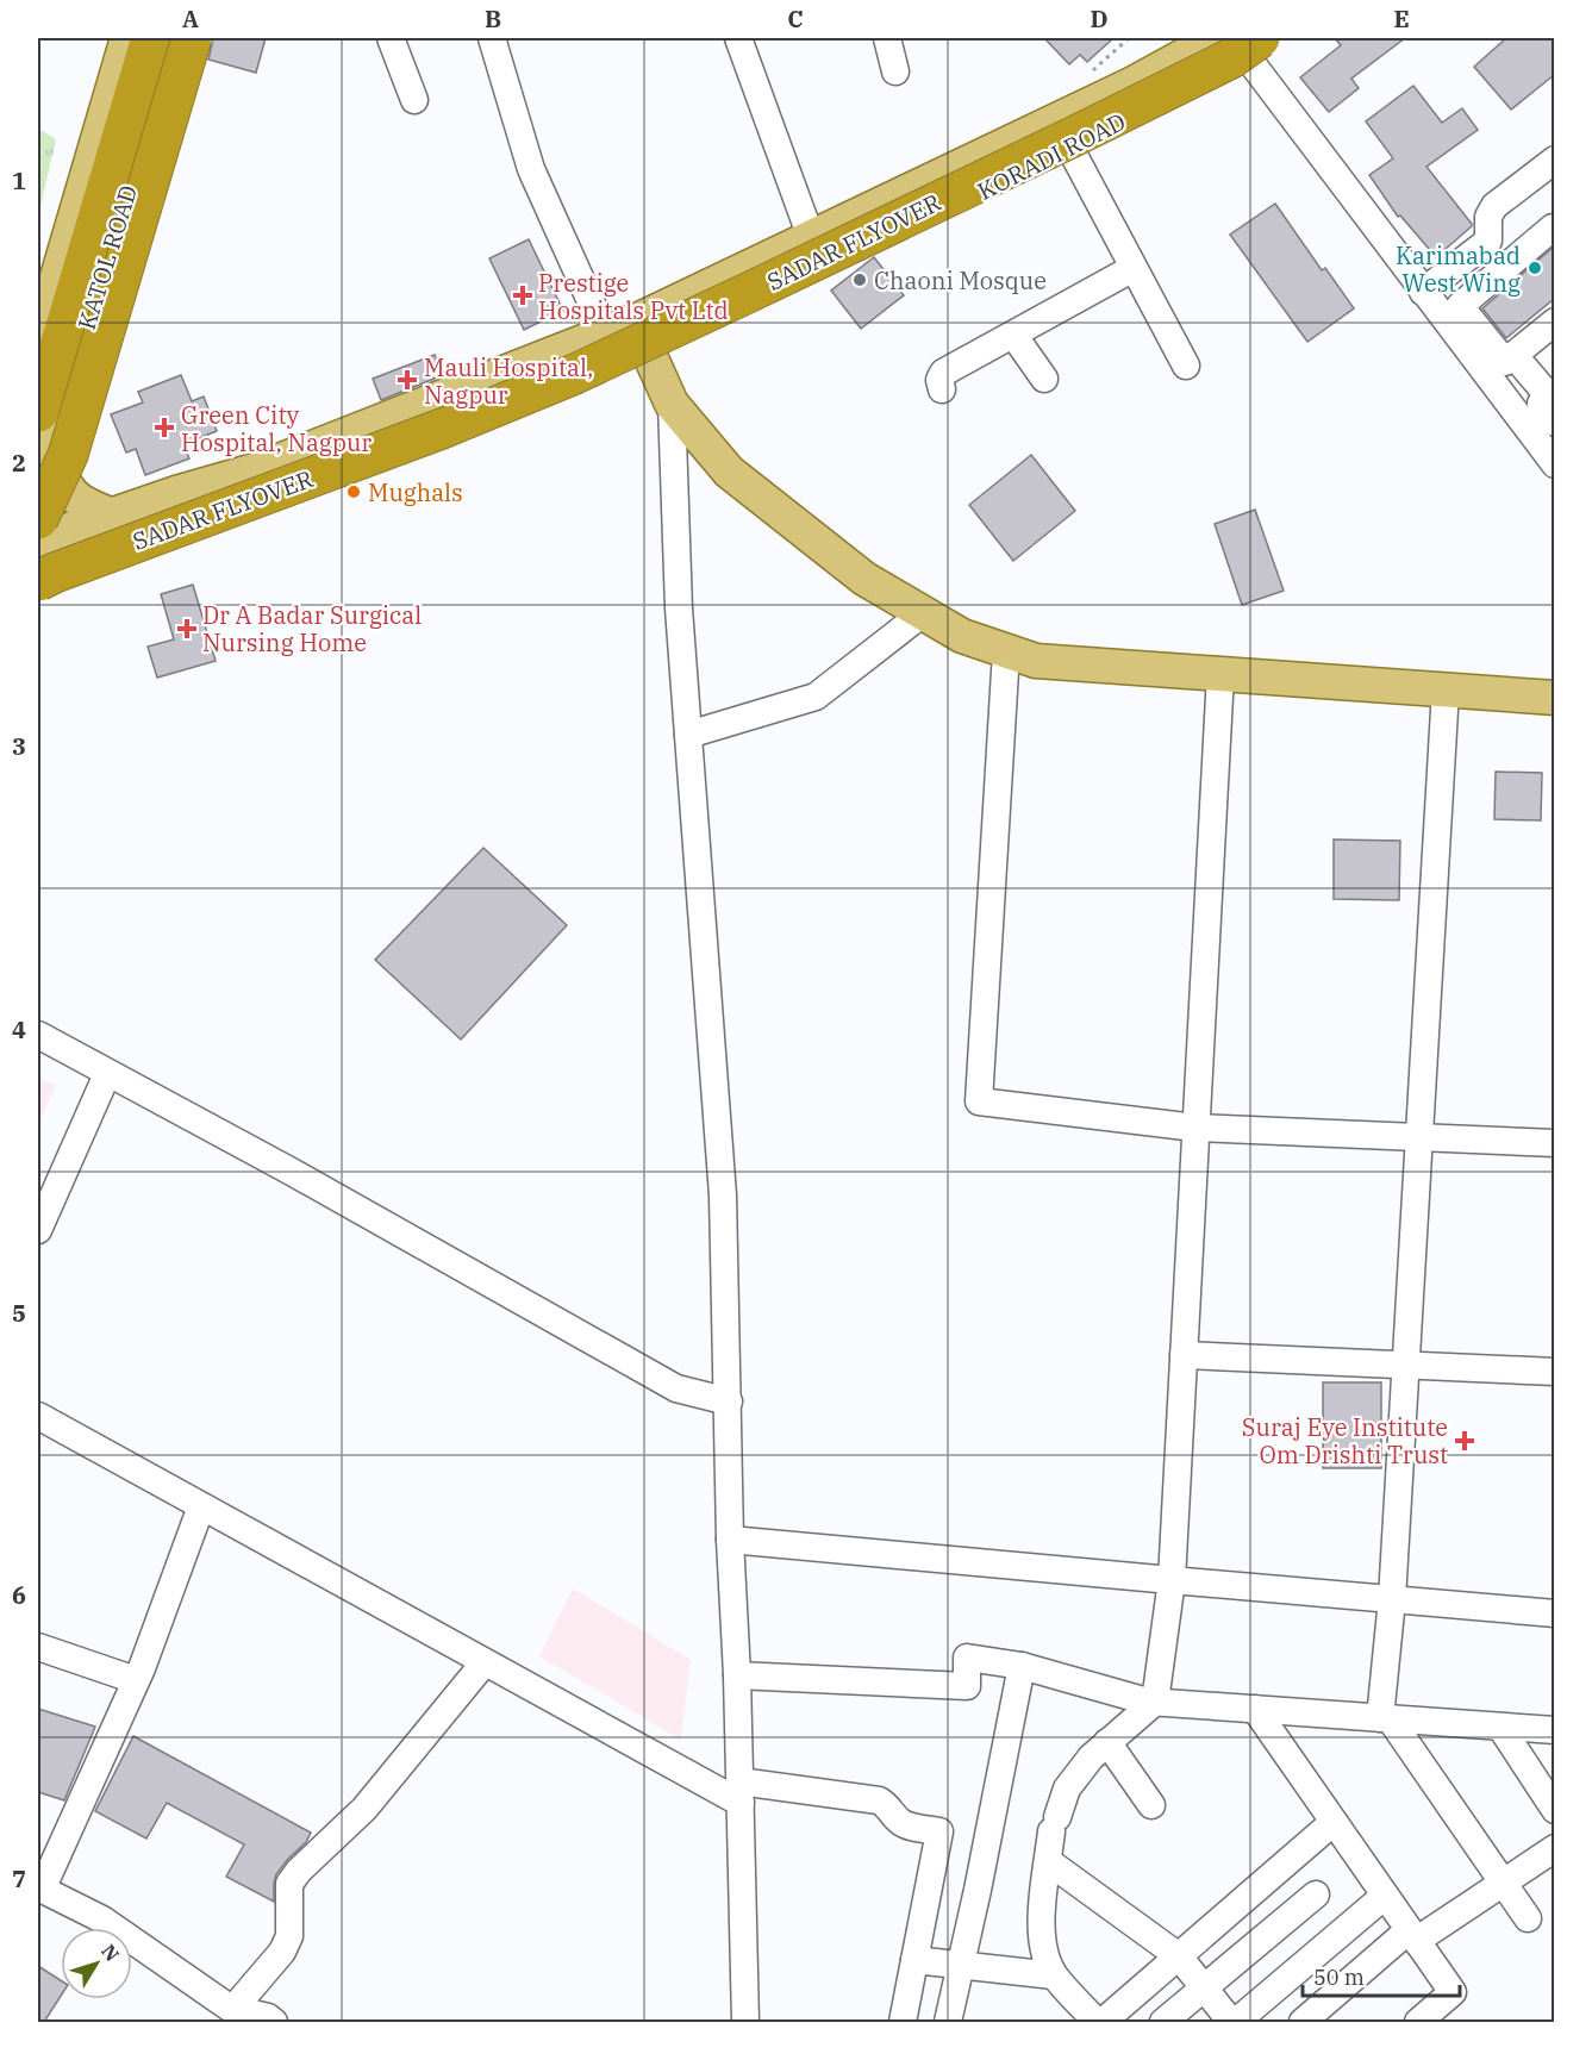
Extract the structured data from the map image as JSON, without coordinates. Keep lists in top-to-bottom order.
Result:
{
  "streets": {
    "highway": ["SADAR FLYOVER"],
    "main road": ["KORADI ROAD", "KATOL ROAD"]
  },
  "crossings": [
    ["KORADI ROAD", "SADAR FLYOVER"]
  ],
  "places": {
    "other": ["Karimabad West Wing", "Chaoni Mosque", "Mughals"],
    "health": [
      "Prestige Hospitals Pvt Ltd",
      "Mauli Hospital, Nagpur",
      "Green City Hospital, Nagpur",
      "Dr A Badar Surgical Nursing Home",
      "Suraj Eye Institute Om Drishti Trust"
    ]
  },
  "scale_bar": "50 m",
  "north": "top right",
  "grid": {
    "columns": [
      "A",
      "B",
      "C",
      "D",
      "E"
    ],
    "rows": [
      "1",
      "2",
      "3",
      "4",
      "5",
      "6",
      "7"
    ]
  }
}
